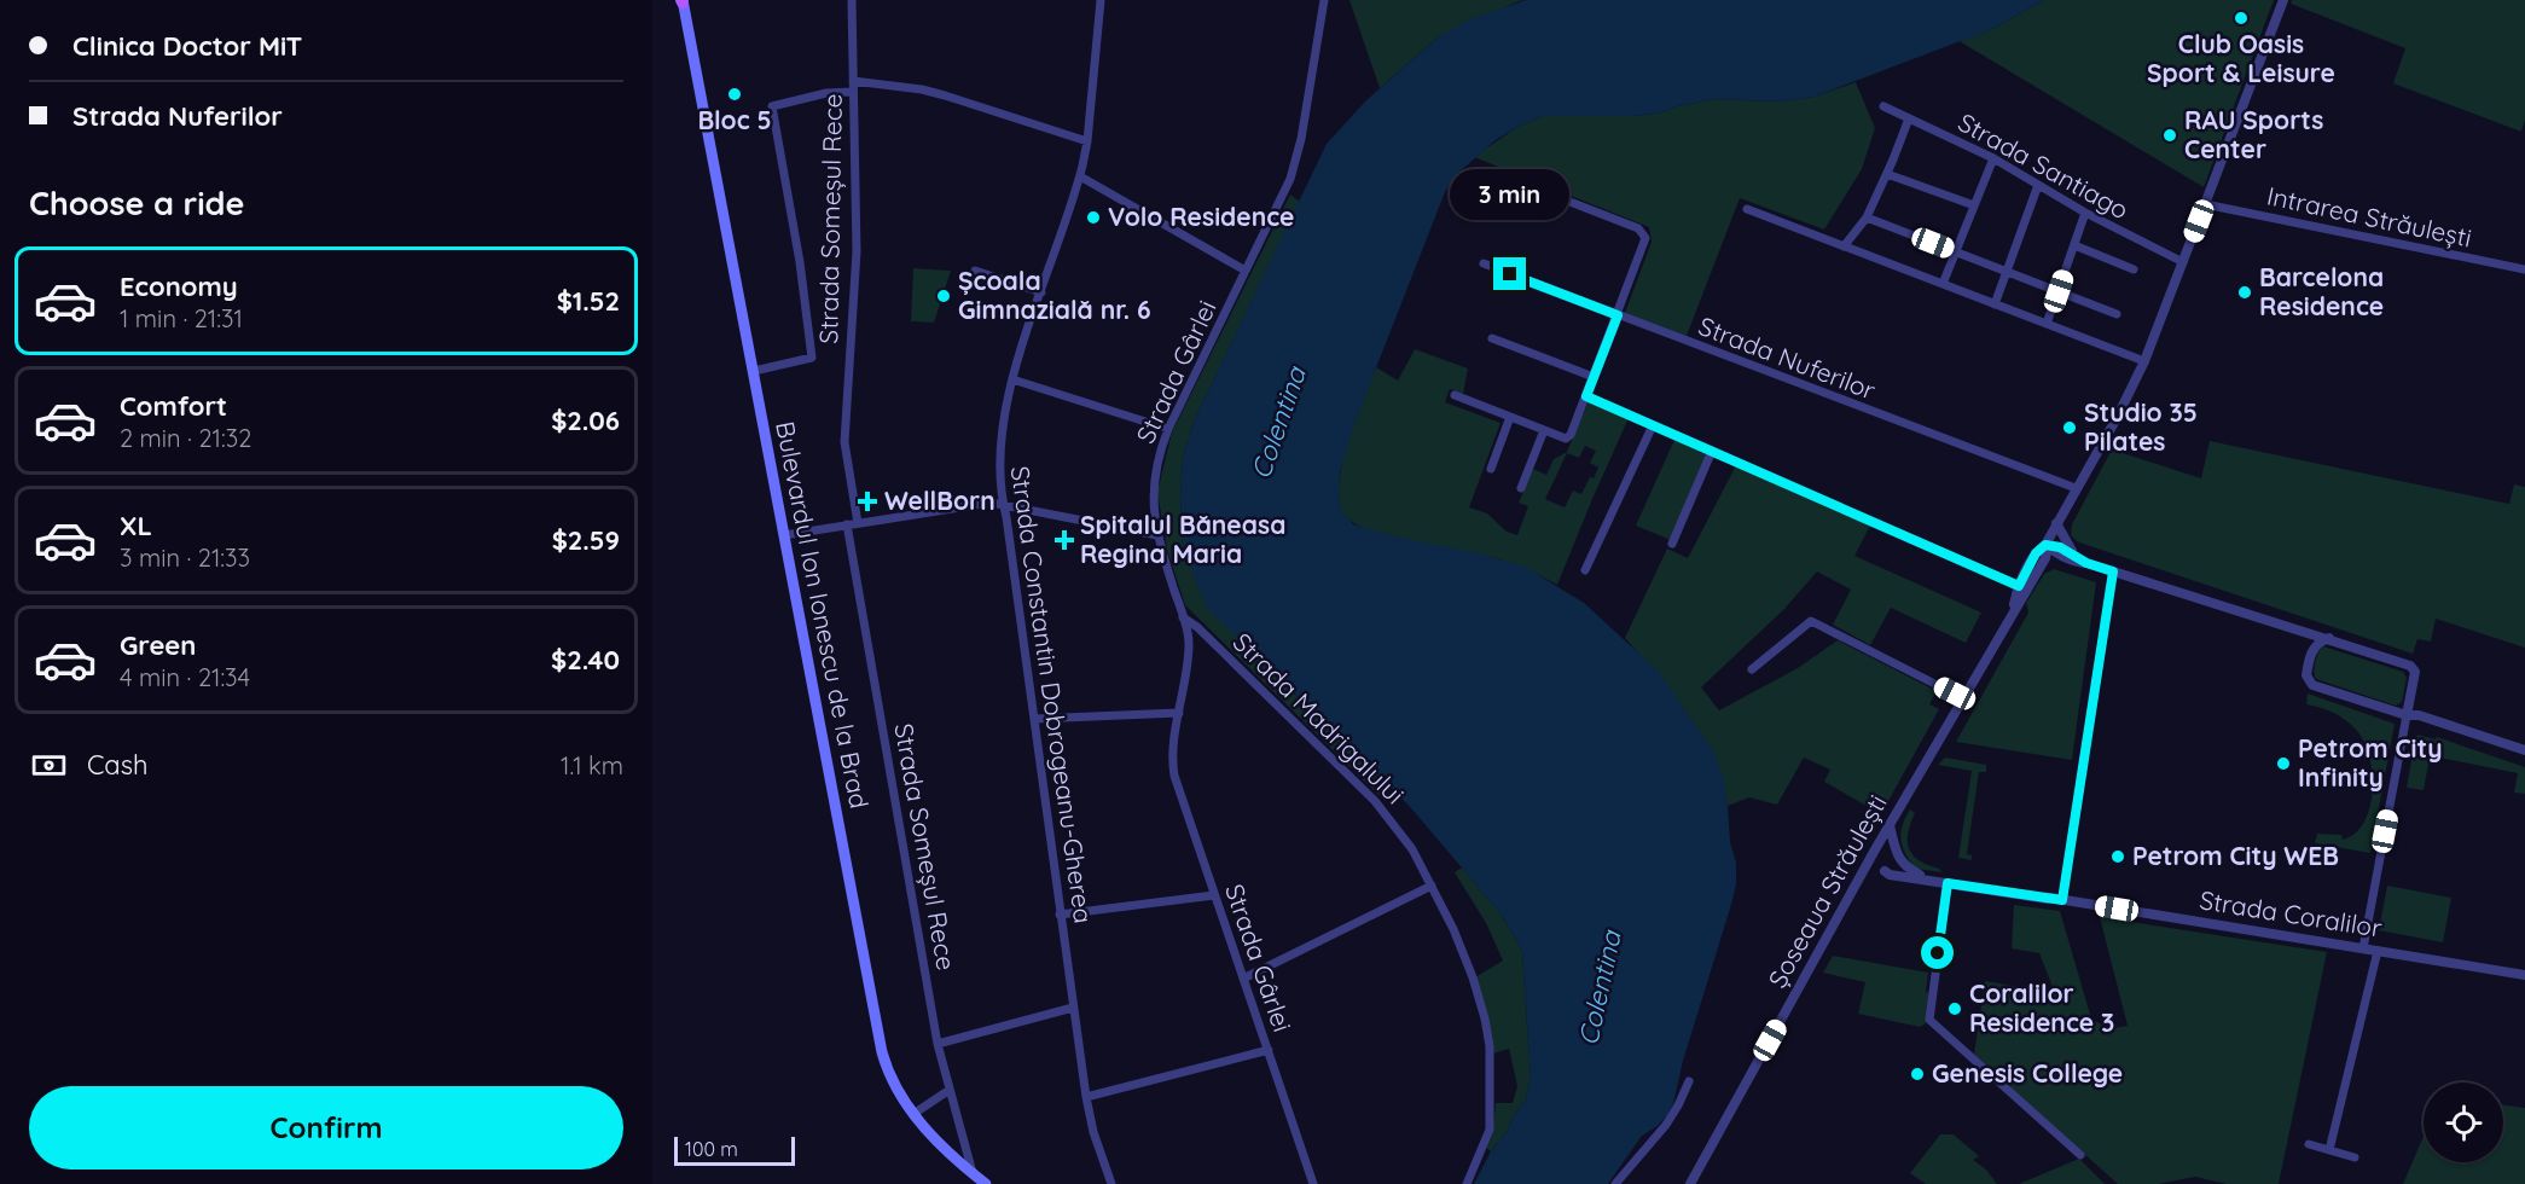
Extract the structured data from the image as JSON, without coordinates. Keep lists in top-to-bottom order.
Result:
{
  "streets": {
    "main road": ["Bulevardul Ion Ionescu de la Brad"],
    "street": [
      "Strada Santiago",
      "Intrarea Străulești",
      "Strada Someșul Rece",
      "Strada Nuferilor",
      "Strada Gârlei",
      "Strada Constantin Dobrogeanu-Gherea",
      "Strada Madrigalului",
      "Șoseaua Străulești",
      "Strada Coralilor"
    ]
  },
  "crossings": [
    ["Strada Santiago", "Șoseaua Străulești"],
    ["Intrarea Străulești", "Șoseaua Străulești"],
    ["Strada Someșul Rece", "Bulevardul Ion Ionescu de la Brad"],
    ["Strada Nuferilor", "Șoseaua Străulești"],
    ["Strada Gârlei", "Strada Madrigalului"],
    ["Șoseaua Străulești", "Strada Coralilor"]
  ],
  "water": ["Colentina"],
  "places": {
    "other": [
      "Club Oasis Sport & Leisure",
      "Bloc 5",
      "RAU Sports Center",
      "Volo Residence",
      "Barcelona Residence",
      "Școala Gimnazială nr. 6",
      "Studio 35 Pilates",
      "Petrom City Infinity",
      "Petrom City WEB",
      "Coralilor Residence 3",
      "Genesis College"
    ],
    "health": ["WellBorn", "Spitalul Băneasa Regina Maria"]
  },
  "scale_bar": "100 m",
  "page": {
    "banner": ["Clinica Doctor MiT", "Strada Nuferilor"],
    "heading": "Choose a ride",
    "bubble": "3 min",
    "list": [
      {
        "name": "Economy",
        "note": "1 min · 21:31",
        "value": "$1.52"
      },
      {
        "name": "Comfort",
        "note": "2 min · 21:32",
        "value": "$2.06"
      },
      {
        "name": "XL",
        "note": "3 min · 21:33",
        "value": "$2.59"
      },
      {
        "name": "Green",
        "note": "4 min · 21:34",
        "value": "$2.40"
      }
    ],
    "pay": ["Cash", "1.1 km"],
    "buttons": "Confirm",
    "scale": "100 m"
  }
}
